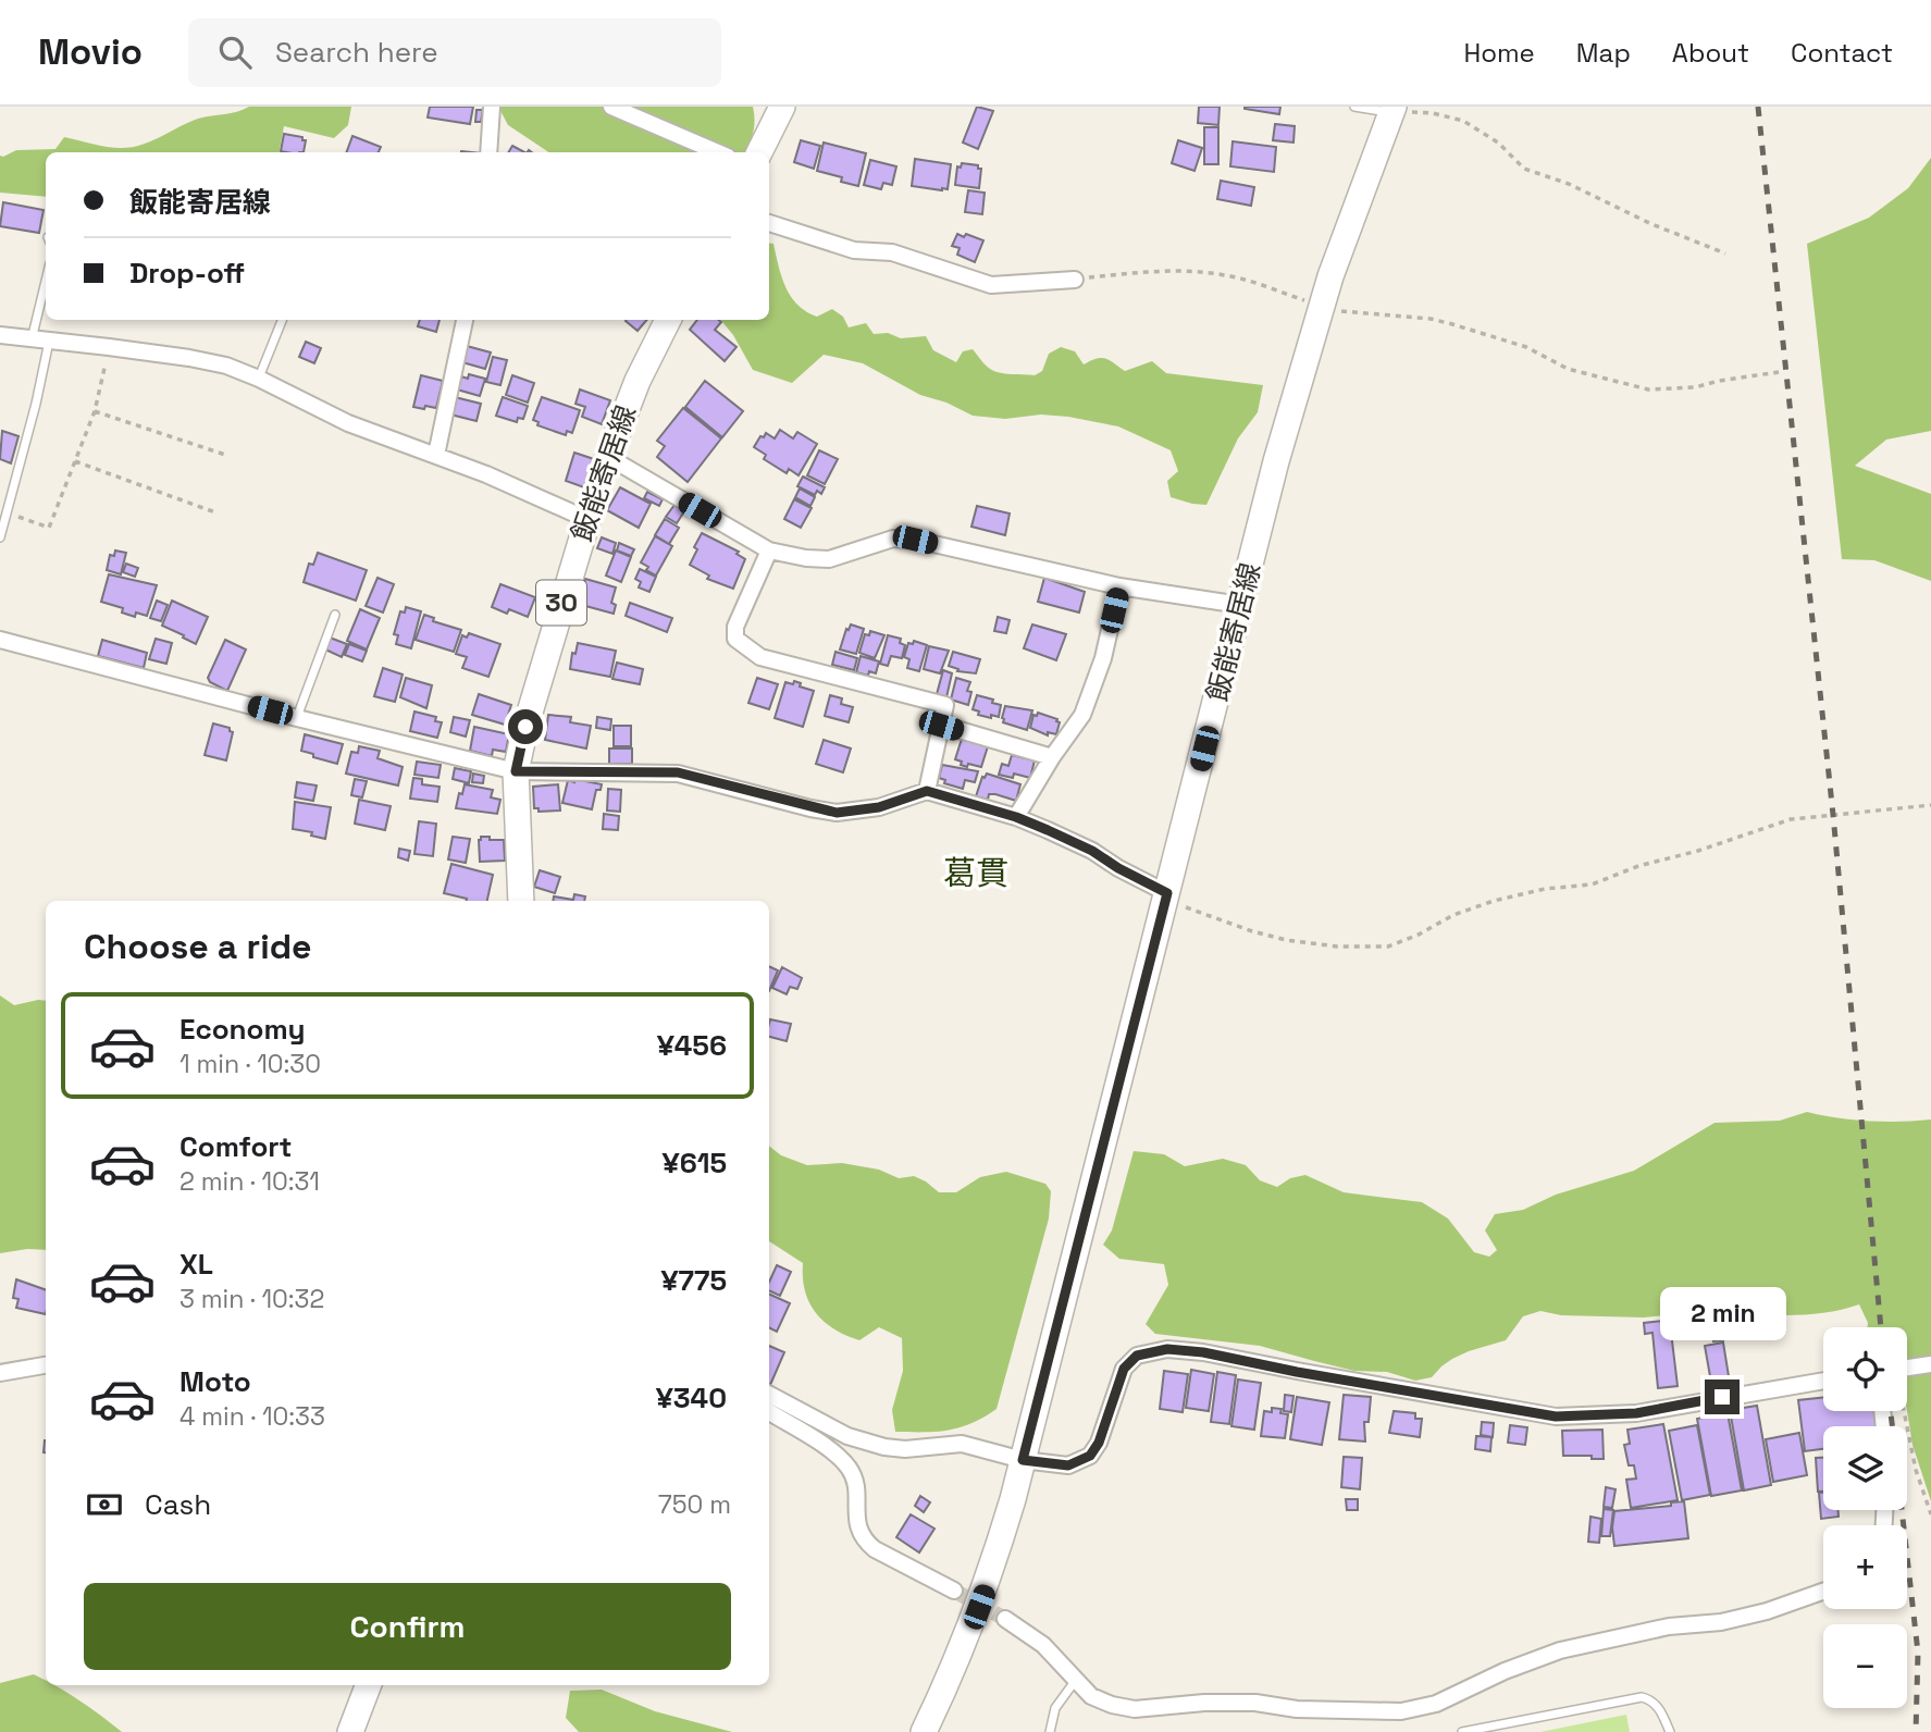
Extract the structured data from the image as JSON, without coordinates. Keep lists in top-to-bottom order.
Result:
{
  "streets": {
    "main road": ["飯能寄居線", "30"]
  },
  "districts": ["葛貫"],
  "page": {
    "header": "Movio",
    "search": "Search here",
    "nav": [
      "Home",
      "Map",
      "About",
      "Contact"
    ],
    "banner": ["飯能寄居線", "Drop-off"],
    "heading": "Choose a ride",
    "list": [
      {
        "name": "Economy",
        "note": "1 min · 10:30",
        "value": "¥456"
      },
      {
        "name": "Comfort",
        "note": "2 min · 10:31",
        "value": "¥615"
      },
      {
        "name": "XL",
        "note": "3 min · 10:32",
        "value": "¥775"
      },
      {
        "name": "Moto",
        "note": "4 min · 10:33",
        "value": "¥340"
      }
    ],
    "bubble": "2 min",
    "map_buttons": ["+", "−"],
    "pay": ["Cash", "750 m"],
    "buttons": "Confirm"
  }
}
